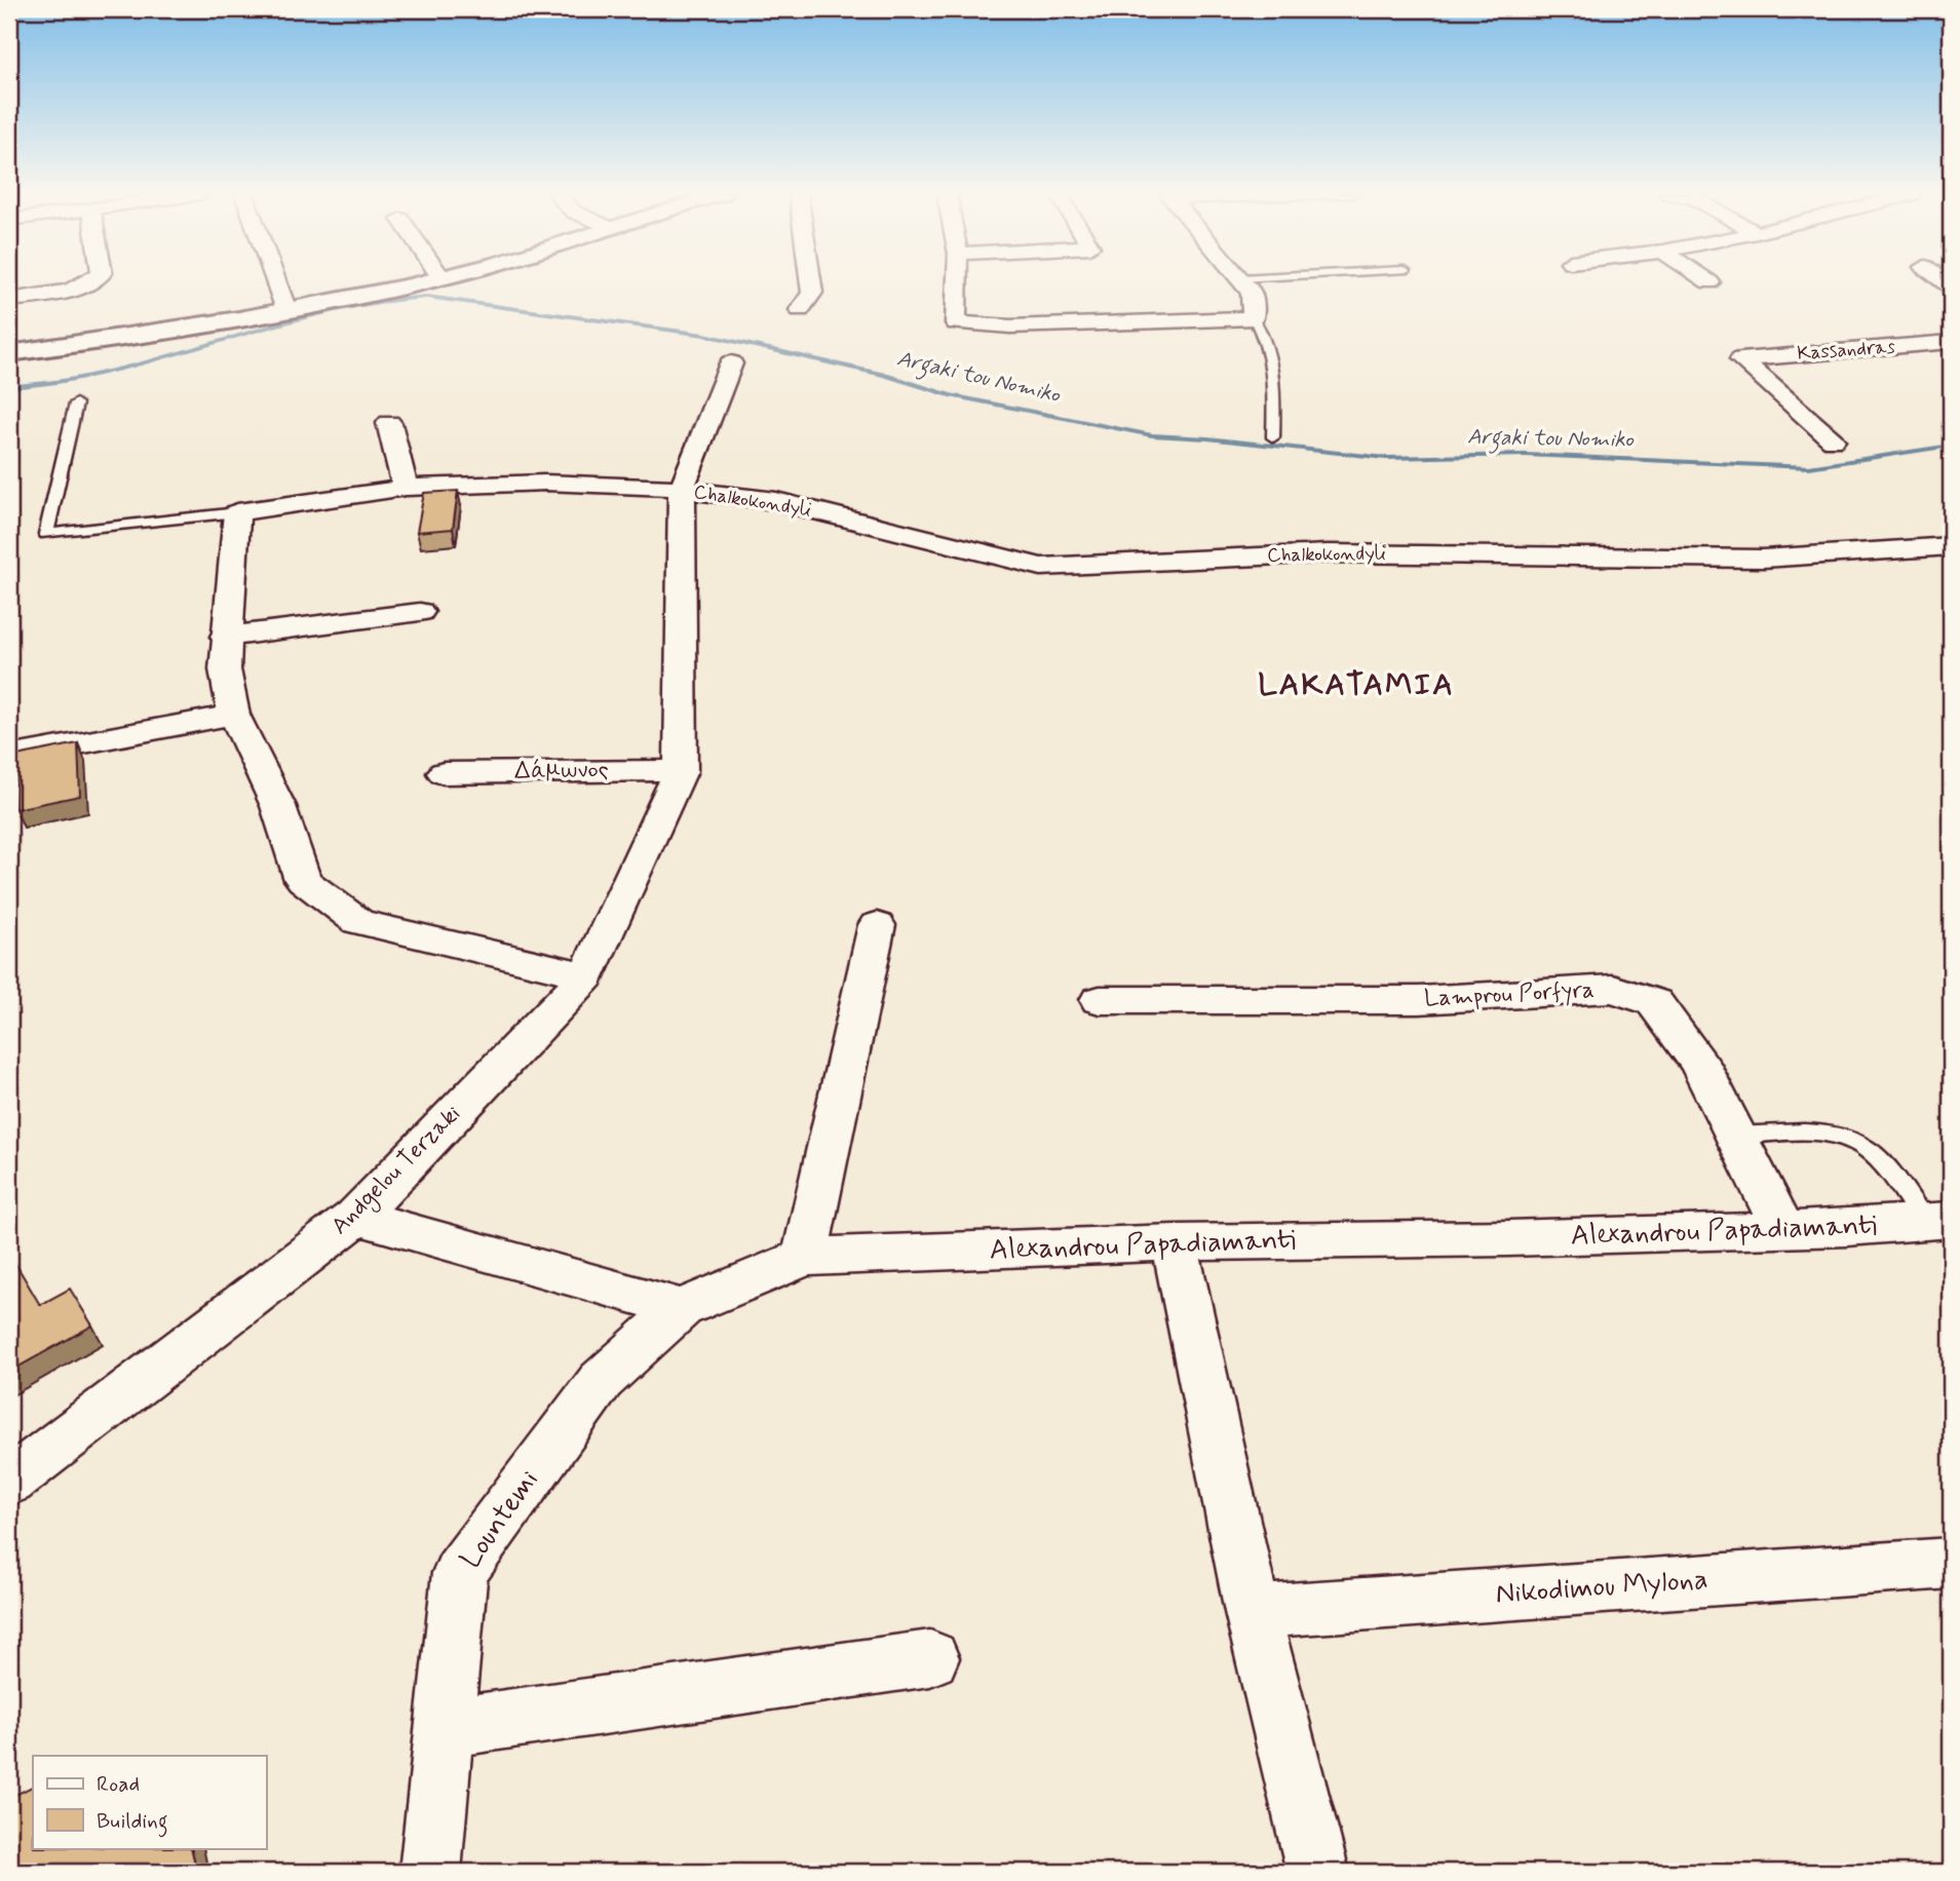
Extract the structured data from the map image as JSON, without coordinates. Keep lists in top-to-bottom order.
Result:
{
  "streets": {
    "street": [
      "Kassandras",
      "Chalkokondyli",
      "Δάμωνος",
      "Lamprou Porfyra",
      "Andgelou Terzaki",
      "Alexandrou Papadiamanti",
      "Lountemi",
      "Nikodimou Mylona"
    ]
  },
  "crossings": [
    ["Δάμωνος", "Andgelou Terzaki"],
    ["Lamprou Porfyra", "Alexandrou Papadiamanti"],
    ["Alexandrou Papadiamanti", "Lountemi"]
  ],
  "districts": ["LAKATAMIA"],
  "water": ["Argaki tou Nomiko"],
  "legend": ["Road", "Building"]
}
